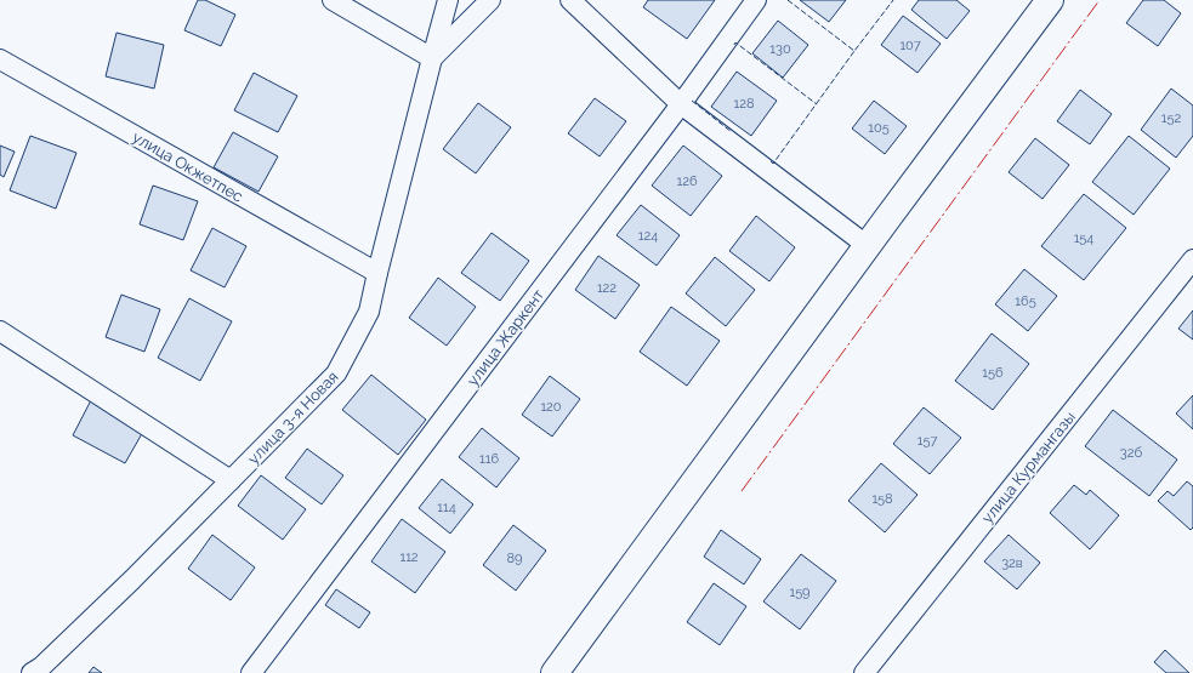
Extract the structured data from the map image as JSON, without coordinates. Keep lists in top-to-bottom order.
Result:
{
  "streets": {
    "street": [
      "улица Окжетпес",
      "улица Жаркент",
      "улица 3-я Новая",
      "улица Курмангазы"
    ]
  },
  "crossings": [
    ["улица Окжетпес", "улица 3-я Новая"]
  ],
  "house_numbers": [
    "107",
    "130",
    "128",
    "152",
    "105",
    "126",
    "124",
    "154",
    "122",
    "165",
    "156",
    "120",
    "157",
    "32б",
    "116",
    "158",
    "114",
    "112",
    "89",
    "32в",
    "159"
  ]
}
